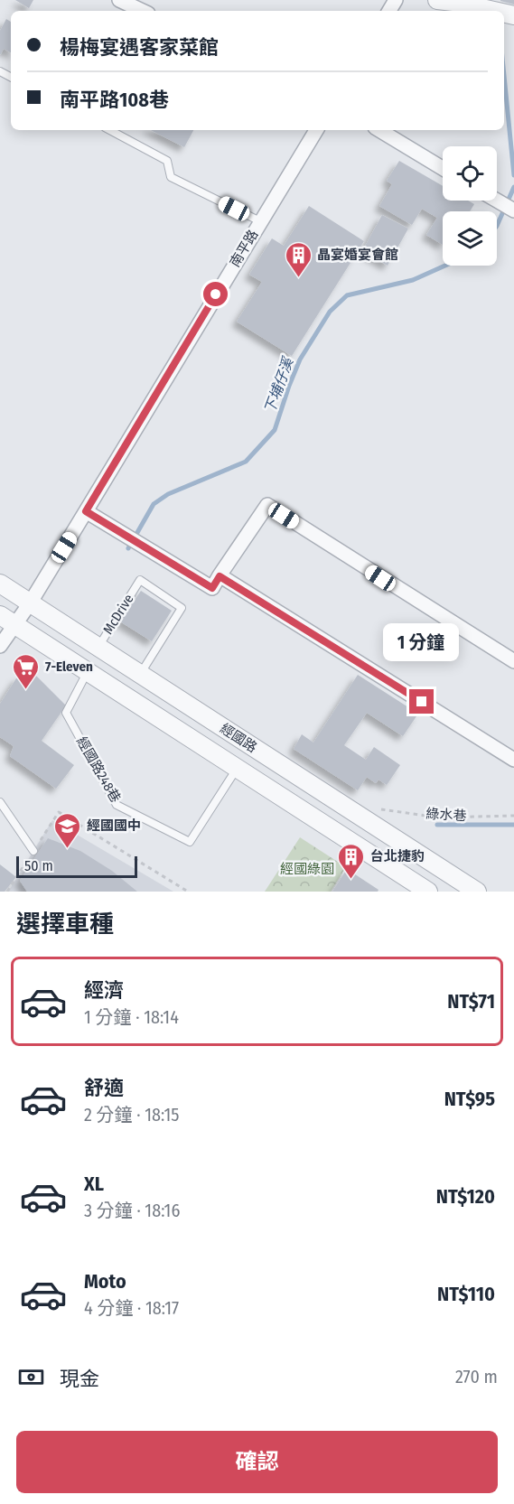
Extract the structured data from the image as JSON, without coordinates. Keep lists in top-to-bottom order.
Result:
{
  "streets": {
    "street": ["南平路", "經國路"],
    "lane": ["McDrive", "經國路248巷"],
    "path": ["綠水巷"]
  },
  "crossings": [
    ["南平路", "經國路"],
    ["McDrive", "經國路"],
    ["經國路", "經國路248巷"]
  ],
  "water": ["下埔仔溪"],
  "parks": ["經國綠園"],
  "places": {
    "building": ["晶宴婚宴會館", "台北捷豹"],
    "supermarket": ["7-Eleven"],
    "school or university": ["經國國中"]
  },
  "scale_bar": "50 m",
  "page": {
    "banner": ["楊梅宴遇客家菜館", "南平路108巷"],
    "bubble": "1 分鐘",
    "scale": "50 m",
    "heading": "選擇車種",
    "list": [
      {
        "name": "經濟",
        "note": "1 分鐘 · 18:14",
        "value": "NT$71"
      },
      {
        "name": "舒適",
        "note": "2 分鐘 · 18:15",
        "value": "NT$95"
      },
      {
        "name": "XL",
        "note": "3 分鐘 · 18:16",
        "value": "NT$120"
      },
      {
        "name": "Moto",
        "note": "4 分鐘 · 18:17",
        "value": "NT$110"
      }
    ],
    "pay": ["現金", "270 m"],
    "buttons": "確認"
  }
}
